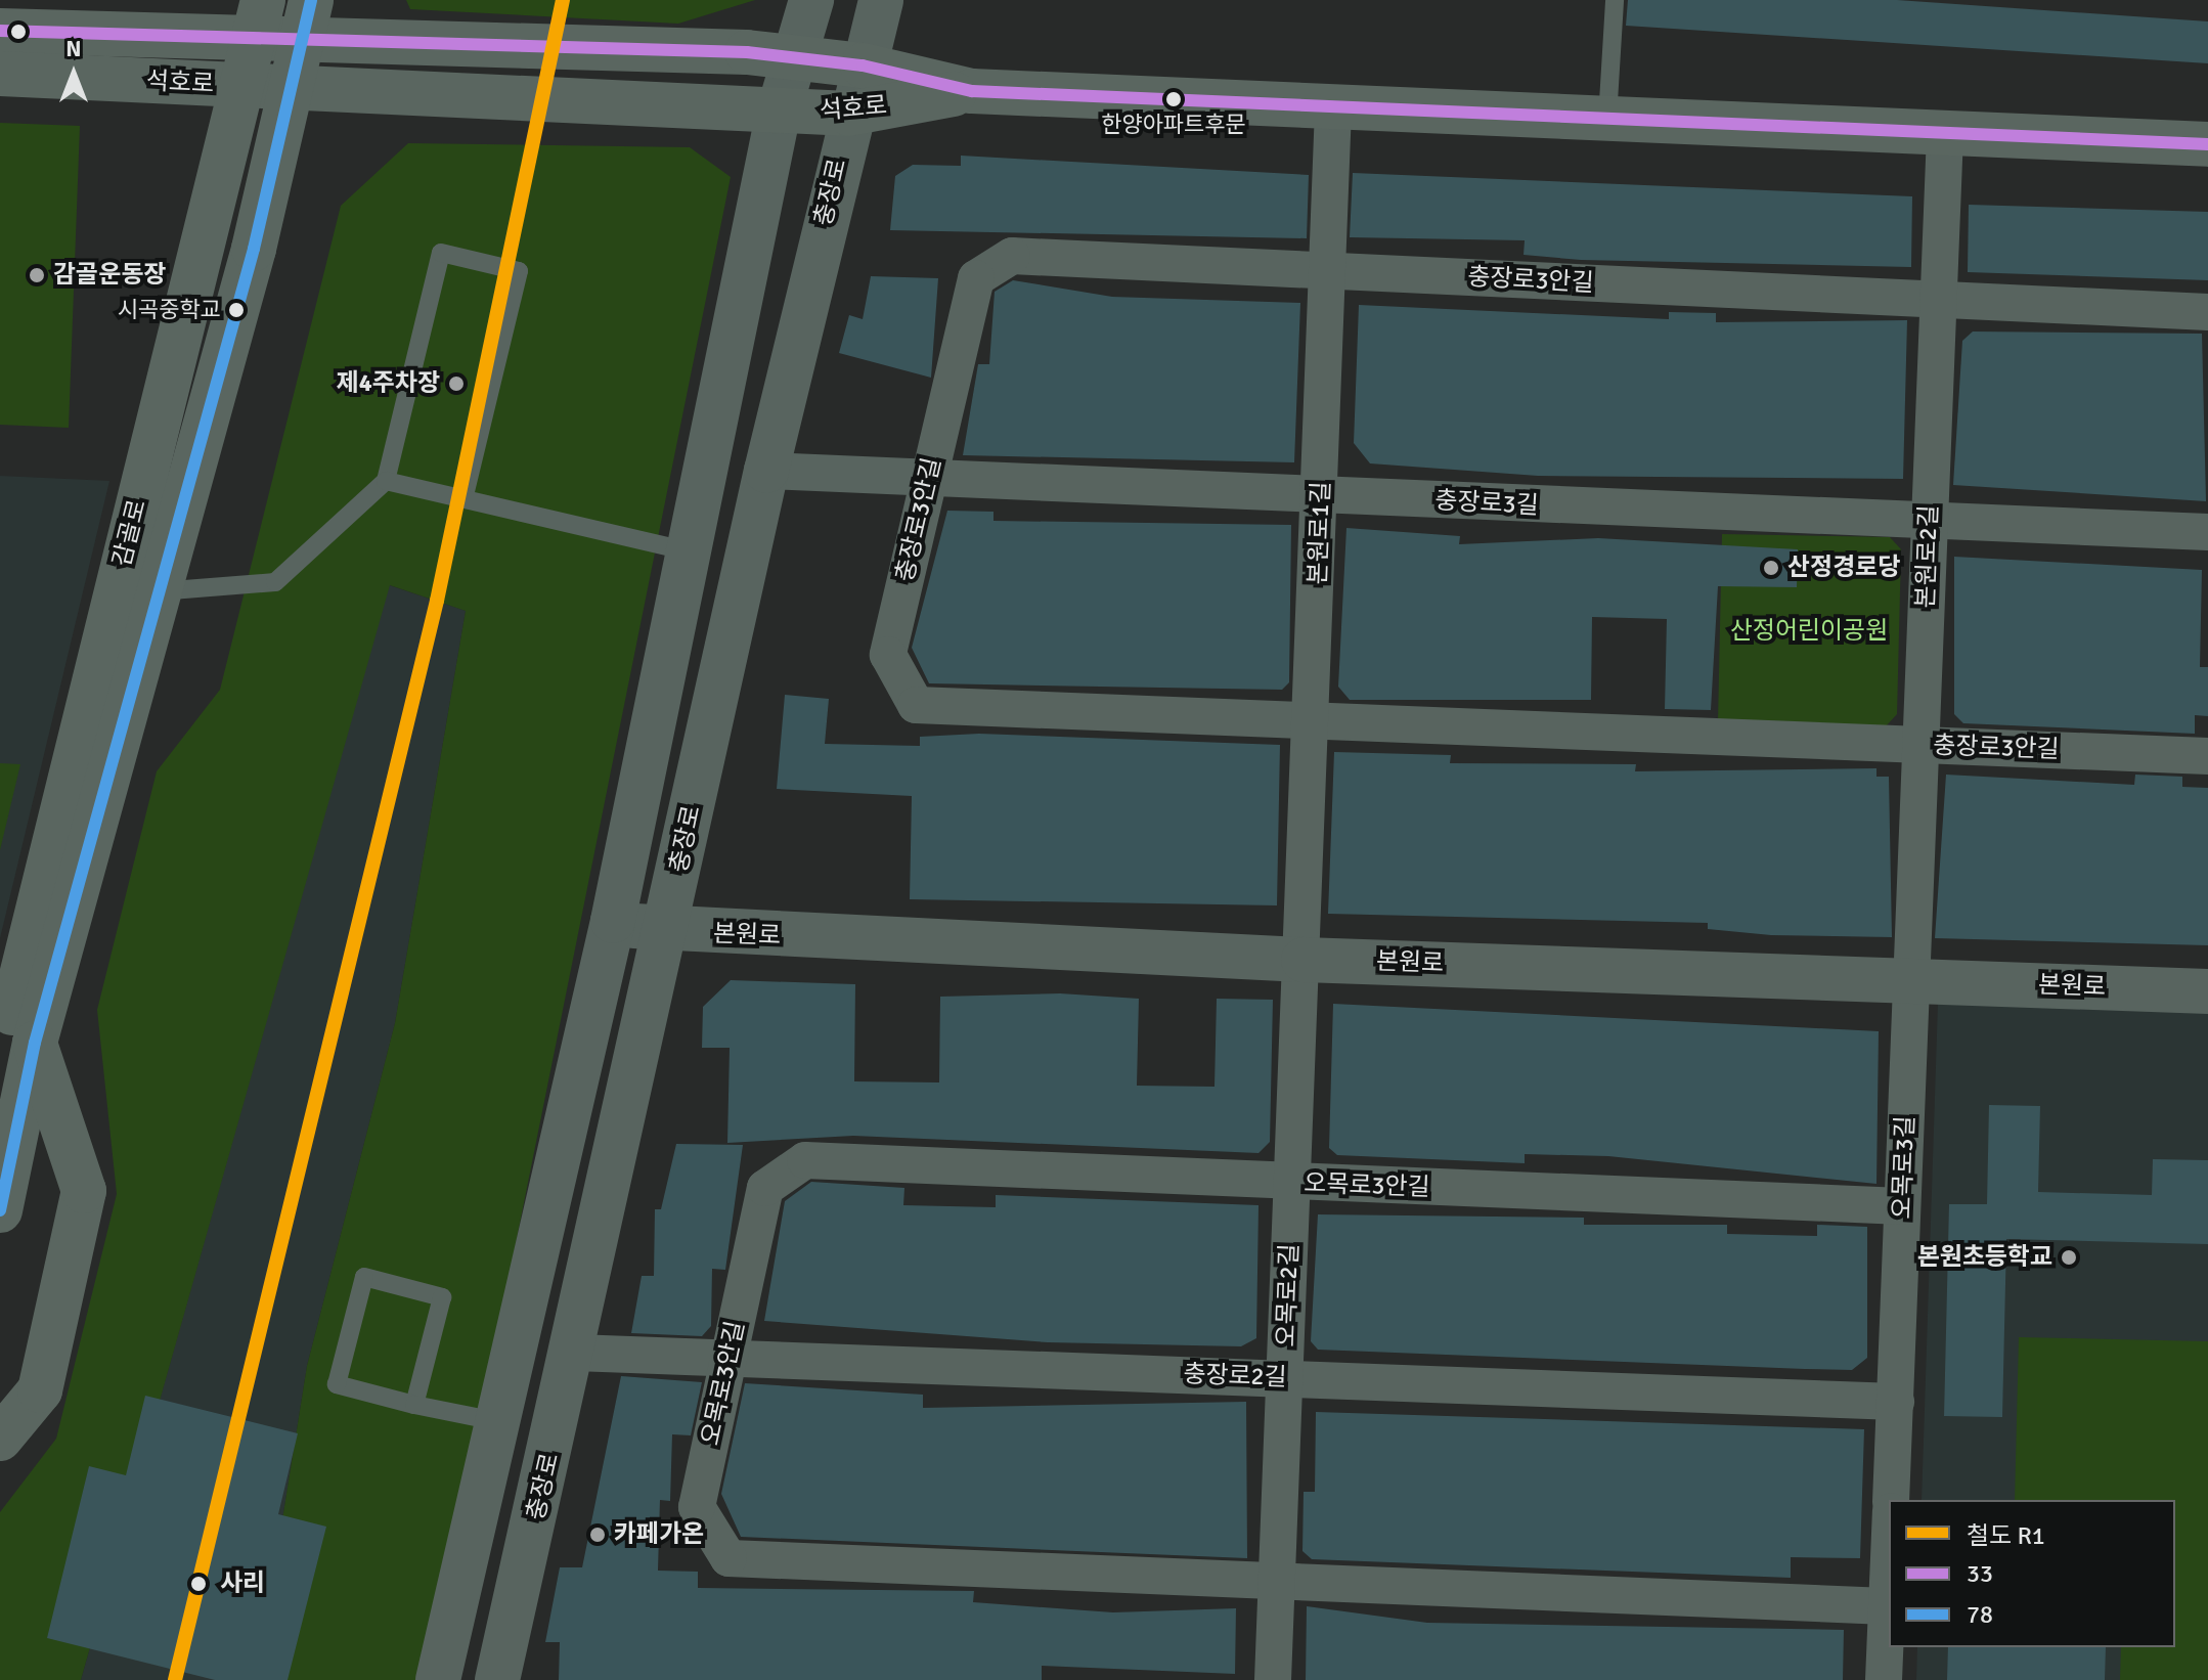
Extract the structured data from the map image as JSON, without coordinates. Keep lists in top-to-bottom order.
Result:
{
  "streets": {
    "main road": ["석호로", "감골로"],
    "street": [
      "충장로",
      "충장로3안길",
      "충장로3길",
      "본원로1길",
      "본원로2길",
      "본원로",
      "오목로3길",
      "오목로3안길",
      "오목로2길",
      "충장로2길"
    ]
  },
  "crossings": [
    ["석호로", "충장로"],
    ["석호로", "감골로"],
    ["석호로", "본원로1길"],
    ["석호로", "본원로2길"],
    ["충장로", "충장로3길"],
    ["충장로", "본원로"],
    ["충장로", "충장로2길"],
    ["충장로3안길", "충장로3길"],
    ["충장로3안길", "본원로1길"],
    ["충장로3안길", "본원로2길"],
    ["충장로3길", "본원로1길"],
    ["충장로3길", "본원로2길"],
    ["본원로1길", "본원로"],
    ["본원로1길", "오목로2길"],
    ["본원로2길", "본원로"],
    ["본원로2길", "오목로3길"],
    ["본원로", "오목로3길"],
    ["본원로", "오목로2길"],
    ["오목로3길", "오목로3안길"],
    ["오목로3길", "충장로2길"],
    ["오목로3안길", "오목로2길"],
    ["오목로3안길", "충장로2길"],
    ["오목로2길", "충장로2길"]
  ],
  "parks": ["산정어린이공원"],
  "places": [
    "한양아파트후문",
    "감골운동장",
    "시곡중학교",
    "제4주차장",
    "산정경로당",
    "본원초등학교",
    "카페가온",
    "사리"
  ],
  "lines": ["rail line R1", "transit line 78", "transit line 33"],
  "legend": ["철도 R1", "33", "78"],
  "north": "top"
}
